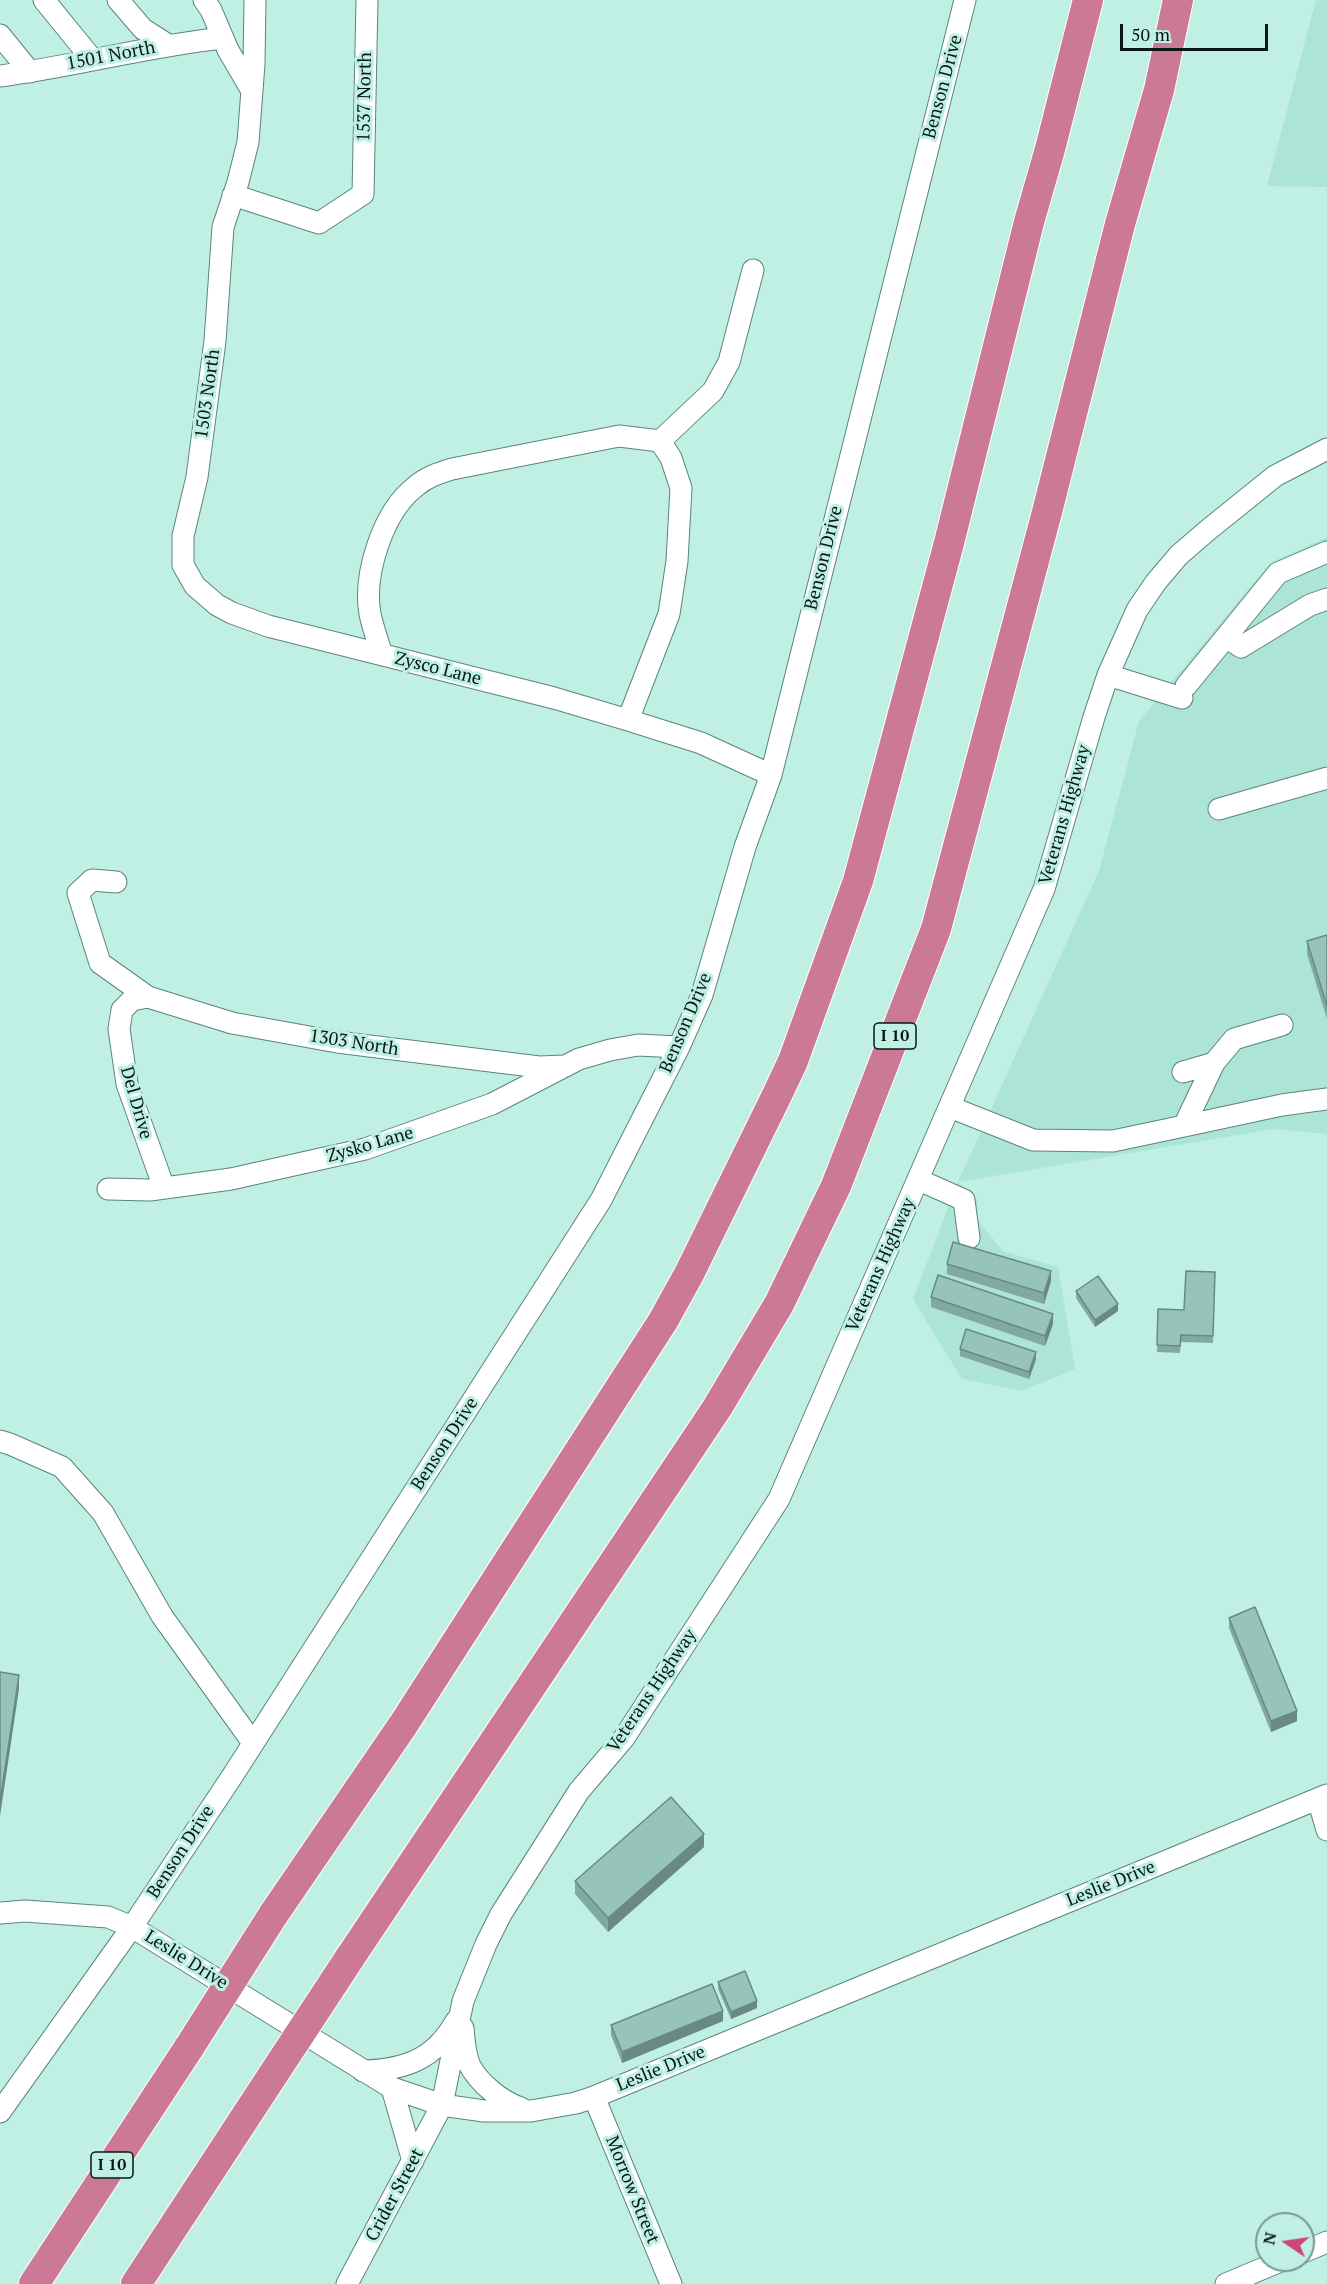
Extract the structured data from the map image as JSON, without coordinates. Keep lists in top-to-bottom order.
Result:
{
  "streets": {
    "highway": ["I 10"],
    "street": [
      "1501 North",
      "Benson Drive",
      "1537 North",
      "1503 North",
      "Zysco Lane",
      "Veterans Highway",
      "1303 North",
      "Del Drive",
      "Zysko Lane",
      "Leslie Drive",
      "Morrow Street",
      "Crider Street"
    ]
  },
  "crossings": [
    ["Benson Drive", "Zysco Lane"],
    ["Benson Drive", "Leslie Drive"],
    ["1537 North", "1503 North"],
    ["1503 North", "Zysco Lane"],
    ["Veterans Highway", "Leslie Drive"],
    ["Veterans Highway", "Crider Street"],
    ["1303 North", "Del Drive"],
    ["1303 North", "Zysko Lane"],
    ["Del Drive", "Zysko Lane"],
    ["Leslie Drive", "Morrow Street"],
    ["Leslie Drive", "Crider Street"]
  ],
  "scale_bar": "50 m",
  "north": "left"
}
